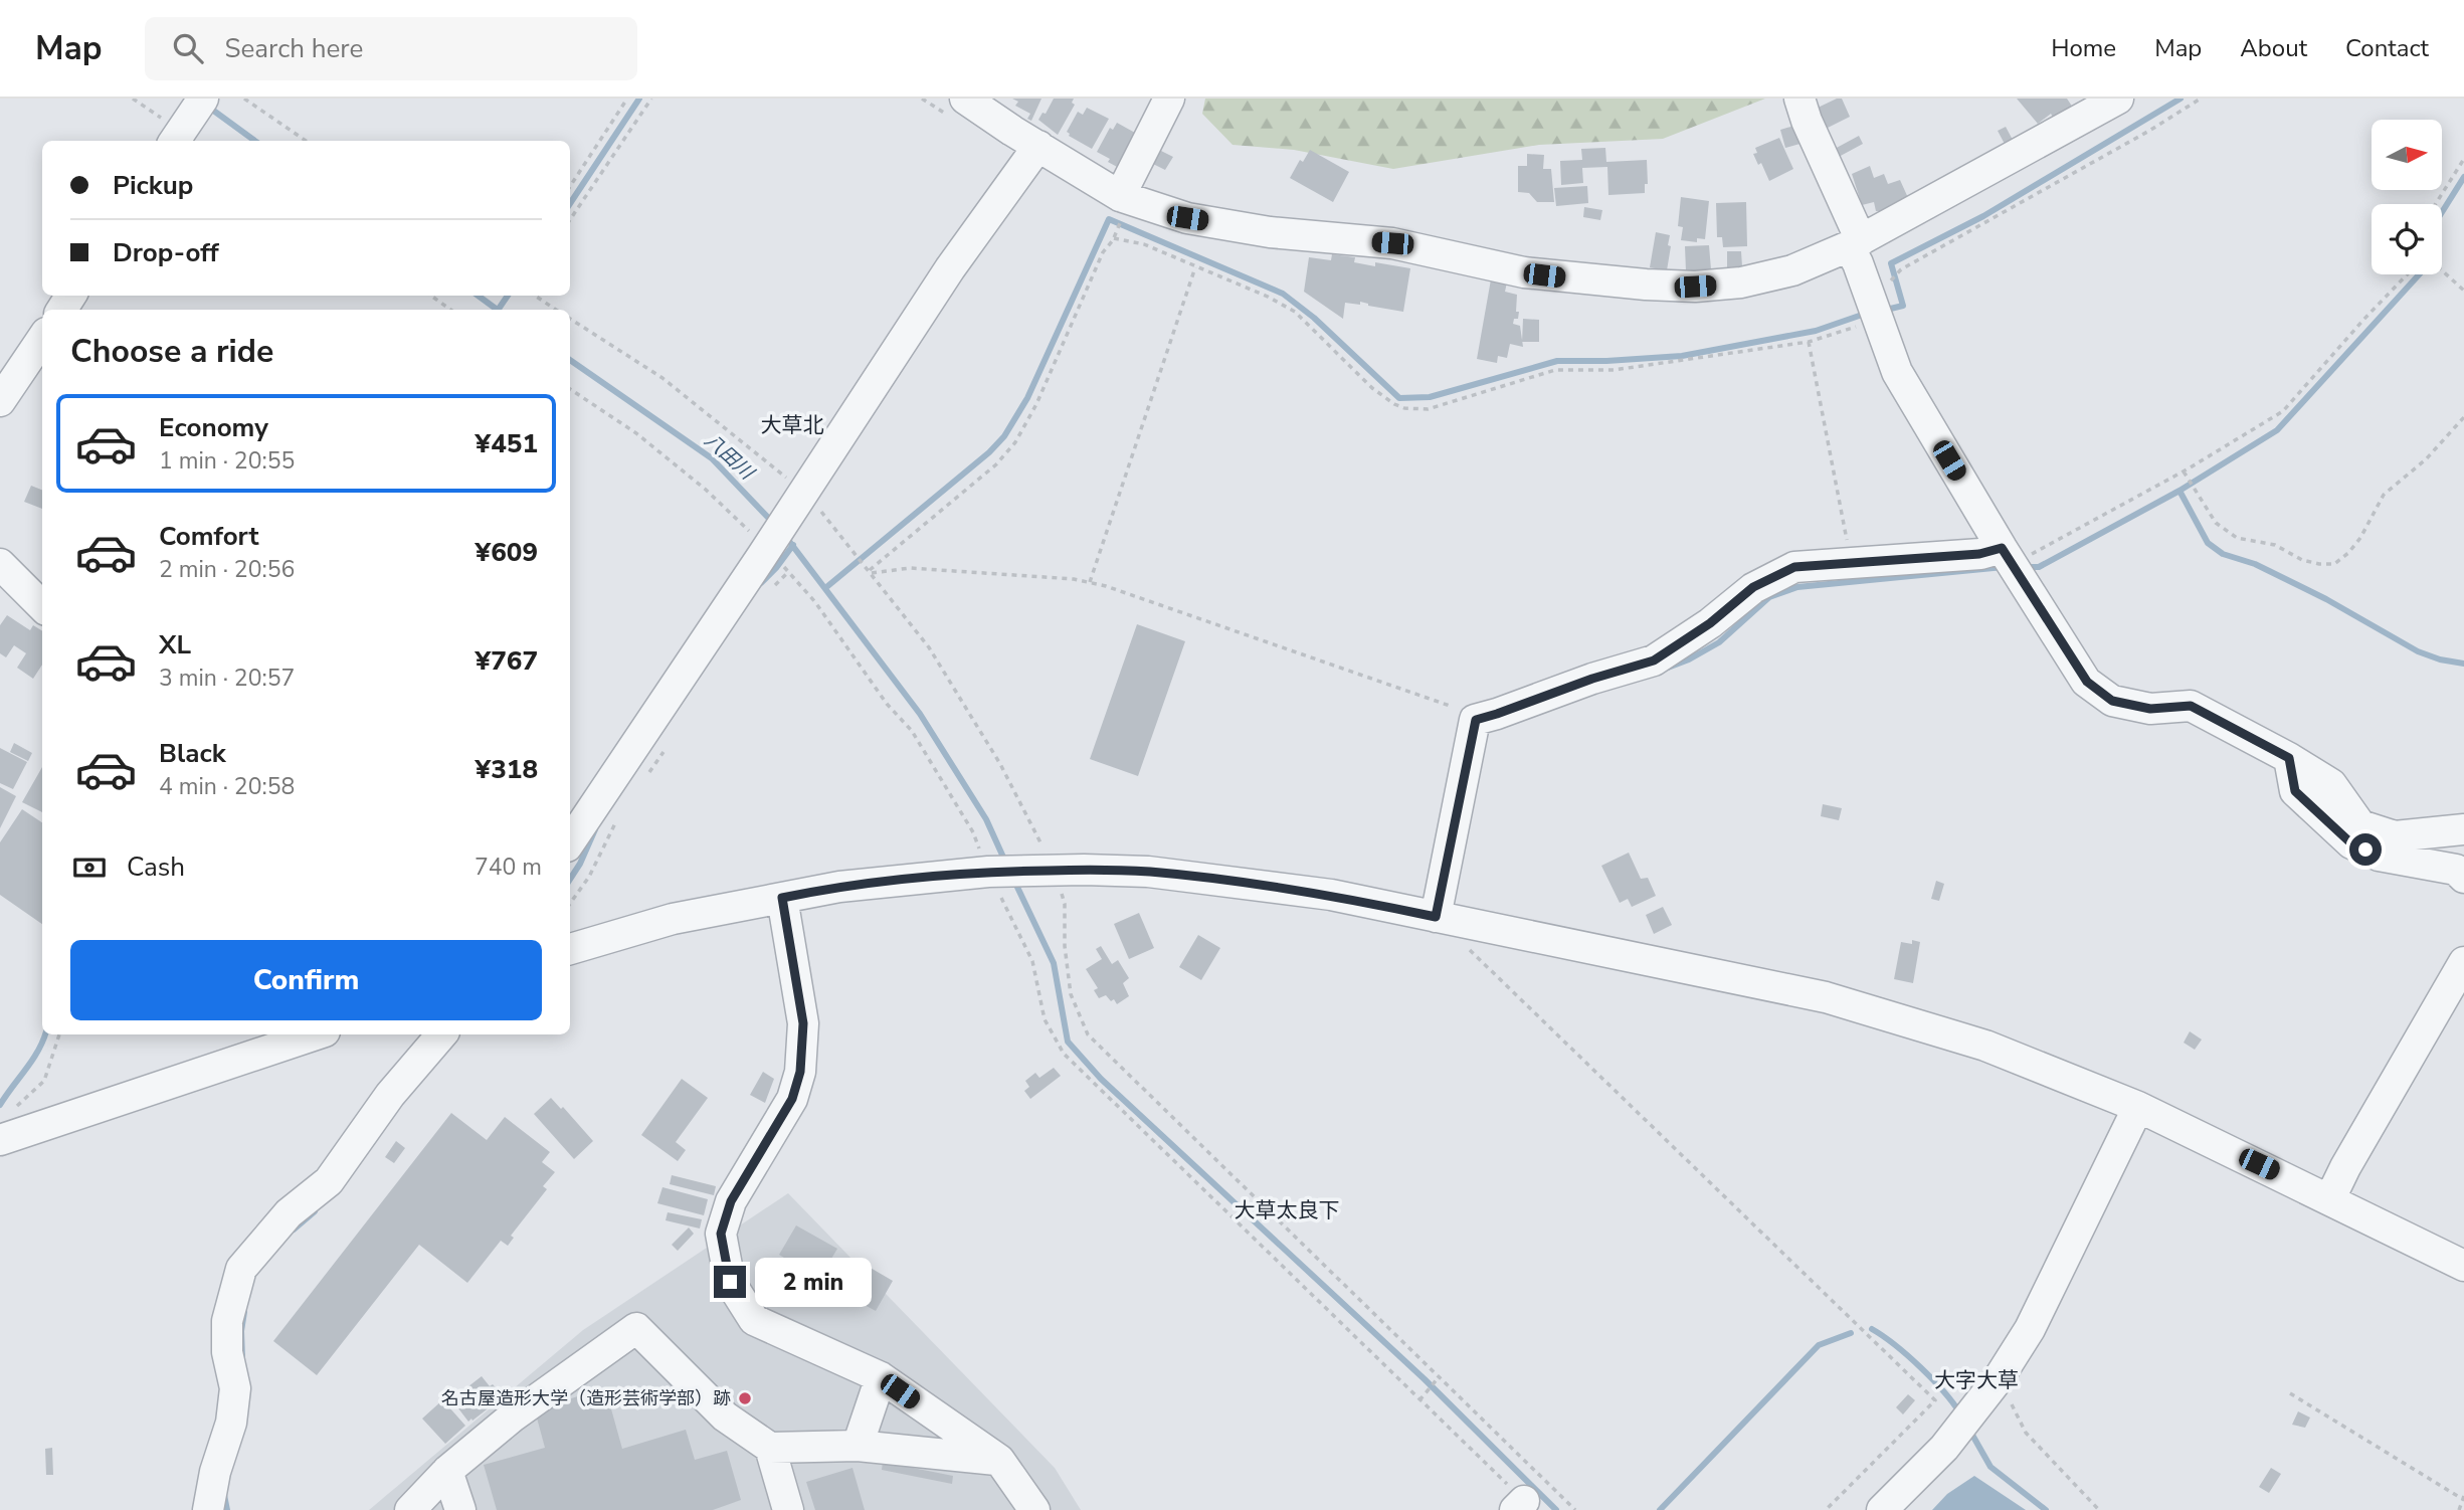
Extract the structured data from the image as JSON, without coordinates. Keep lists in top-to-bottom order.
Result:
{
  "districts": ["大草北", "大草太良下", "大字大草"],
  "water": ["八田川"],
  "places": ["名古屋造形大学（造形芸術学部）跡"],
  "north": "right",
  "page": {
    "header": "Map",
    "search": "Search here",
    "nav": [
      "Home",
      "Map",
      "About",
      "Contact"
    ],
    "banner": ["Pickup", "Drop-off"],
    "heading": "Choose a ride",
    "list": [
      {
        "name": "Economy",
        "note": "1 min · 20:55",
        "value": "¥451"
      },
      {
        "name": "Comfort",
        "note": "2 min · 20:56",
        "value": "¥609"
      },
      {
        "name": "XL",
        "note": "3 min · 20:57",
        "value": "¥767"
      },
      {
        "name": "Black",
        "note": "4 min · 20:58",
        "value": "¥318"
      }
    ],
    "pay": ["Cash", "740 m"],
    "buttons": "Confirm",
    "bubble": "2 min"
  }
}
